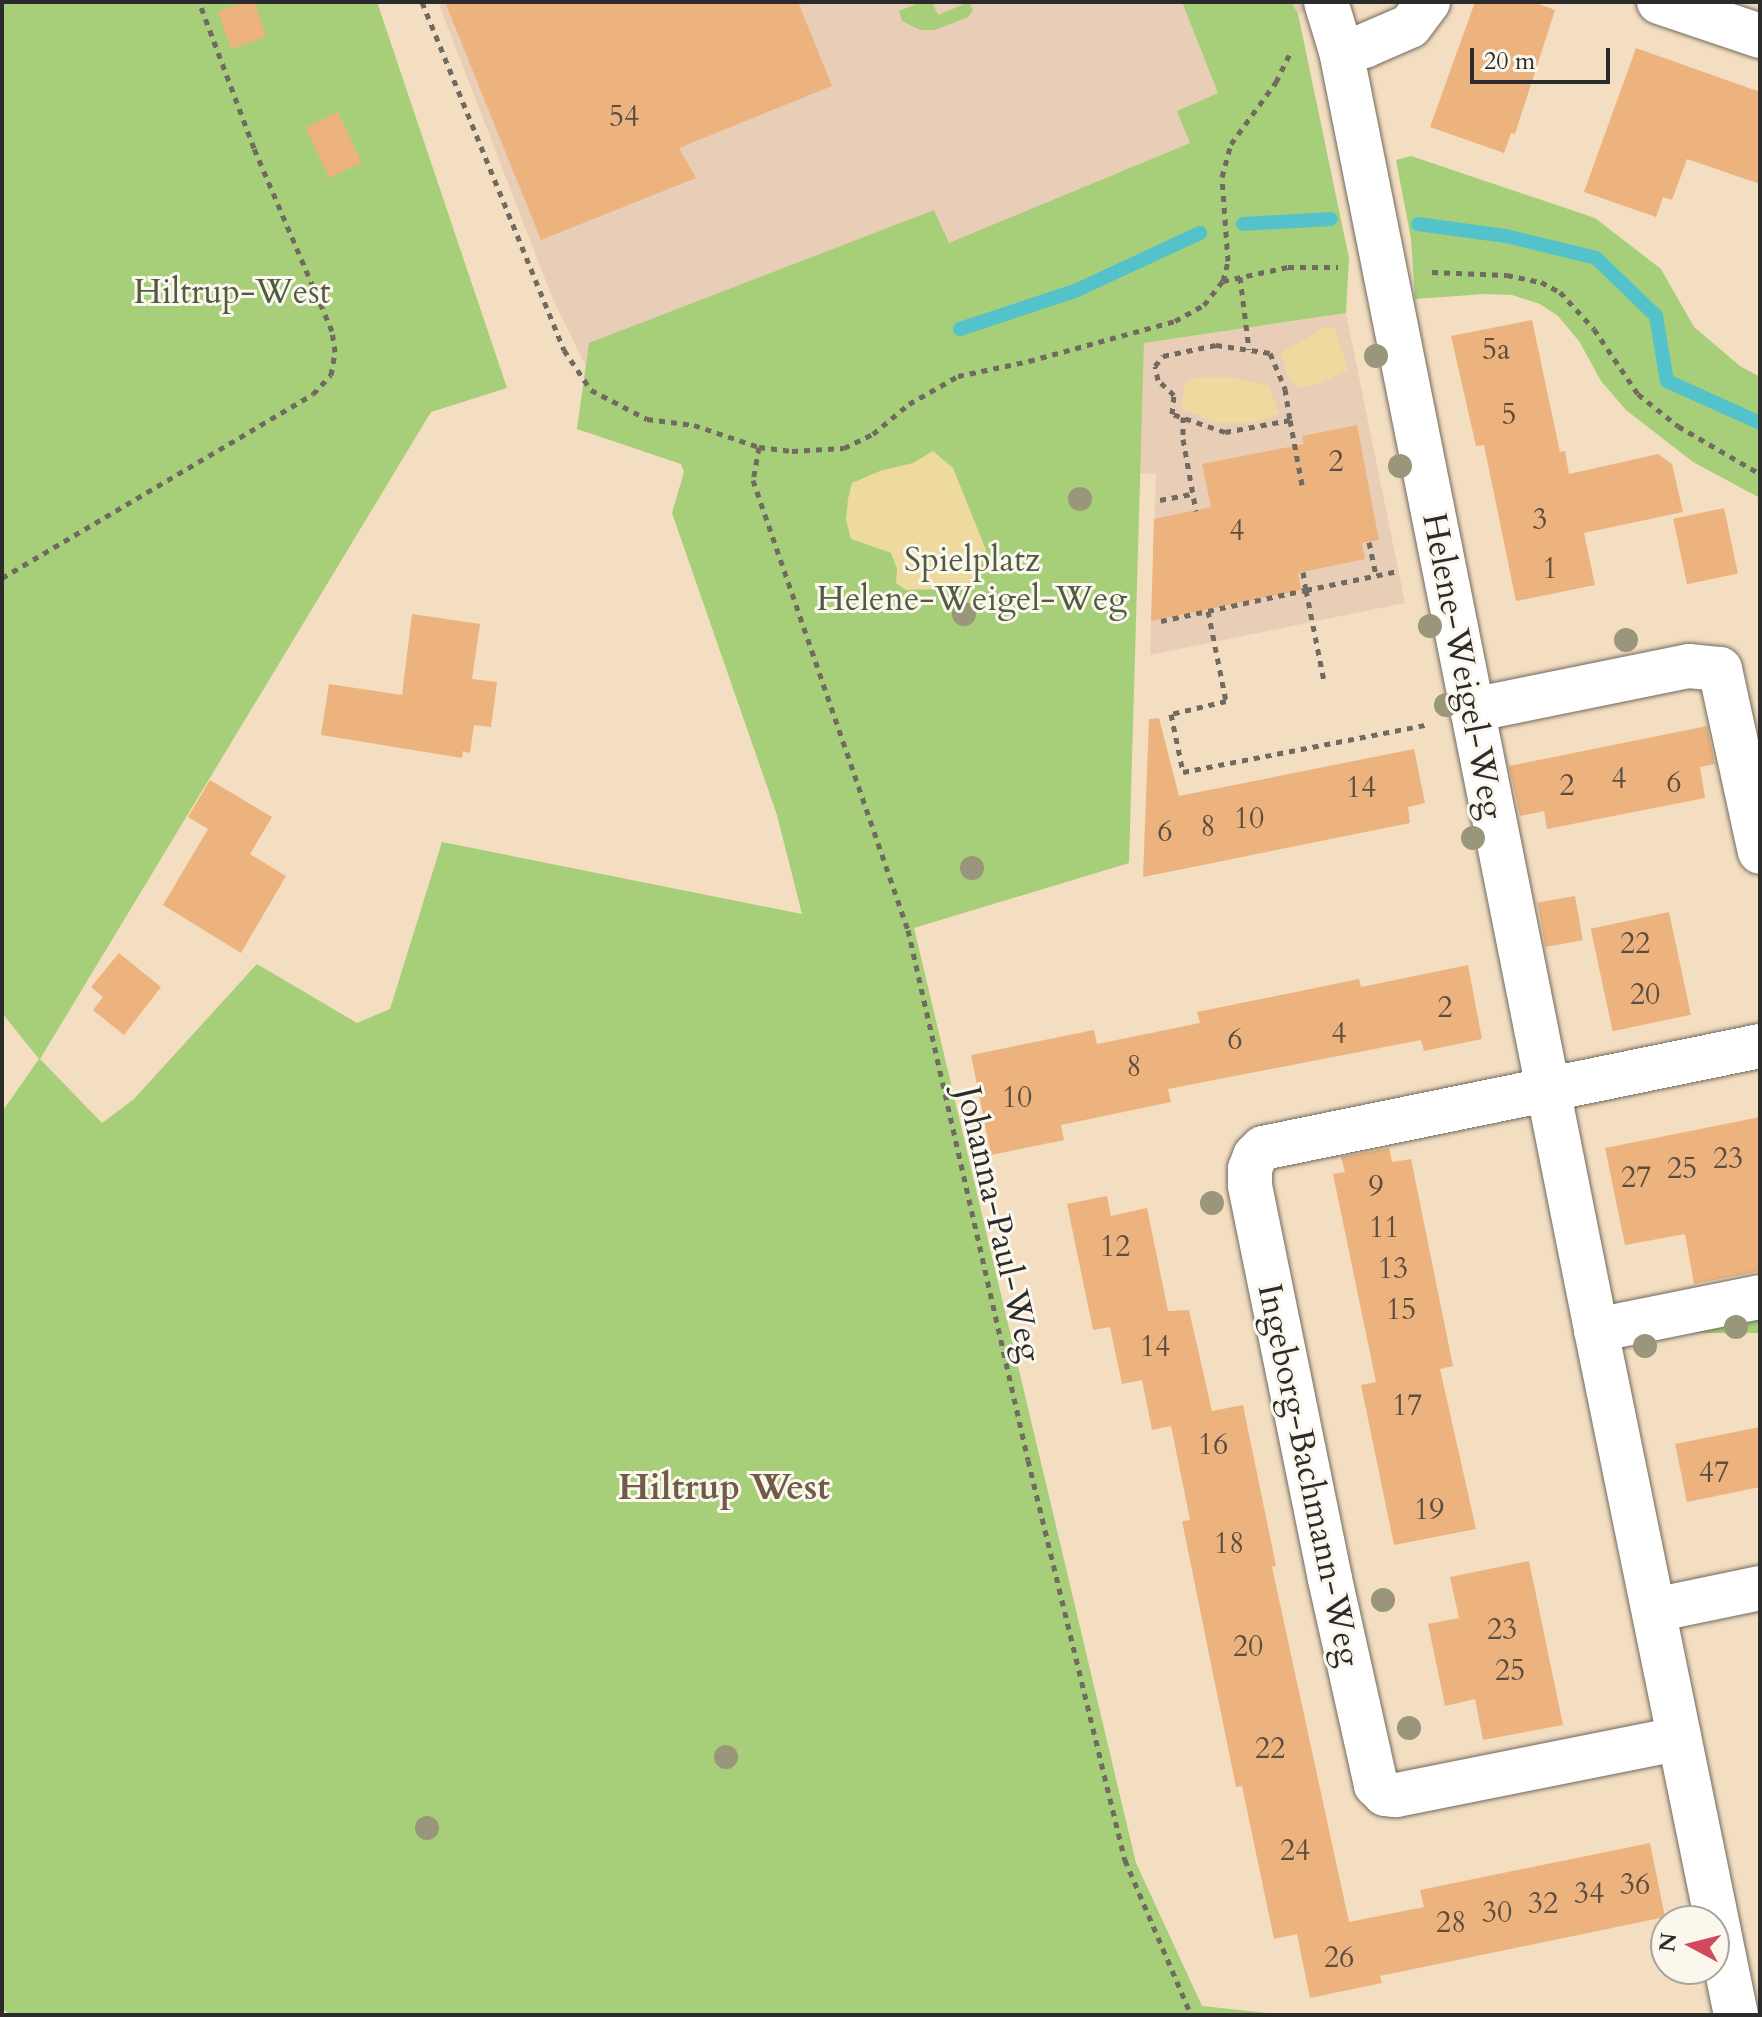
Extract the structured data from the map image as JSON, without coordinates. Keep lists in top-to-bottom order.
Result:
{
  "streets": {
    "street": ["Helene-Weigel-Weg", "Ingeborg-Bachmann-Weg"],
    "path": ["Johanna-Paul-Weg"]
  },
  "crossings": [
    ["Helene-Weigel-Weg", "Ingeborg-Bachmann-Weg"]
  ],
  "districts": ["Hiltrup West"],
  "parks": ["Hiltrup-West", "Spielplatz Helene-Weigel-Weg"],
  "house_numbers": [
    "54",
    "5a",
    "5",
    "2",
    "3",
    "4",
    "1",
    "4",
    "6",
    "2",
    "14",
    "10",
    "8",
    "6",
    "22",
    "20",
    "2",
    "4",
    "6",
    "8",
    "10",
    "23",
    "25",
    "27",
    "9",
    "11",
    "12",
    "13",
    "15",
    "14",
    "17",
    "16",
    "47",
    "19",
    "18",
    "23",
    "20",
    "25",
    "22",
    "24",
    "36",
    "34",
    "32",
    "30",
    "28",
    "26"
  ],
  "scale_bar": "20 m",
  "north": "left"
}
